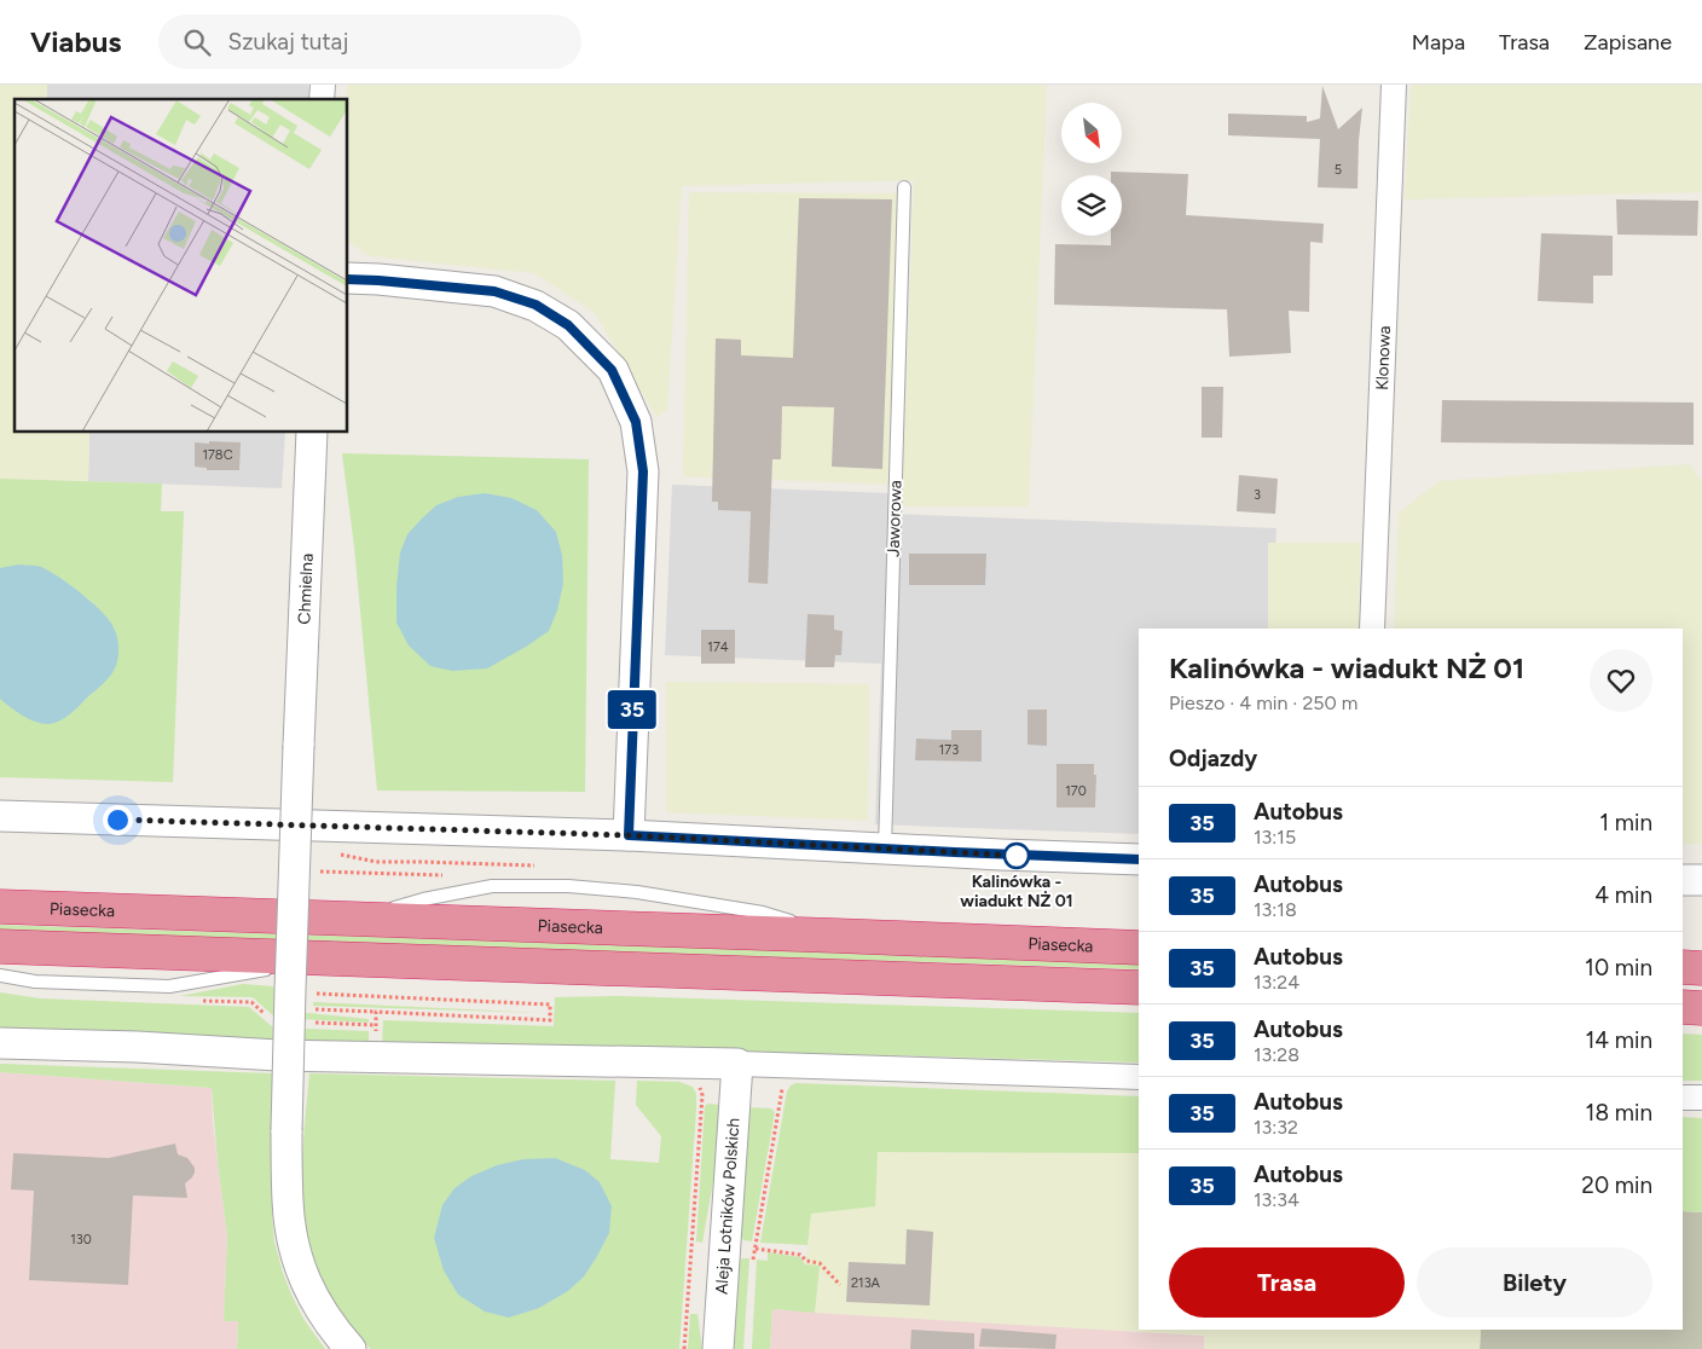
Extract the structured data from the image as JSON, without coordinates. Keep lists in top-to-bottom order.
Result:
{
  "streets": {
    "highway": ["Piasecka"],
    "street": ["Klonowa", "Chmielna", "Aleja Lotników Polskich"],
    "lane": ["Jaworowa"]
  },
  "places": ["Kalinówka - wiadukt NŻ 01"],
  "lines": ["bus line 35"],
  "house_numbers": [
    "5",
    "178C",
    "3",
    "174",
    "173",
    "170",
    "130",
    "213A"
  ],
  "north": "bottom right",
  "page": {
    "header": "Viabus",
    "search": "Szukaj tutaj",
    "nav": ["Mapa", "Trasa", "Zapisane"],
    "on_map": "35",
    "heading": [
      ["Kalinówka - wiadukt NŻ 01", "Pieszo · 4 min · 250 m"],
      "Odjazdy"
    ],
    "list": [
      {
        "mark": "35",
        "name": "Autobus",
        "note": "13:15",
        "value": "1 min"
      },
      {
        "mark": "35",
        "name": "Autobus",
        "note": "13:18",
        "value": "4 min"
      },
      {
        "mark": "35",
        "name": "Autobus",
        "note": "13:24",
        "value": "10 min"
      },
      {
        "mark": "35",
        "name": "Autobus",
        "note": "13:28",
        "value": "14 min"
      },
      {
        "mark": "35",
        "name": "Autobus",
        "note": "13:32",
        "value": "18 min"
      },
      {
        "mark": "35",
        "name": "Autobus",
        "note": "13:34",
        "value": "20 min"
      }
    ],
    "buttons": ["Trasa", "Bilety"]
  }
}
